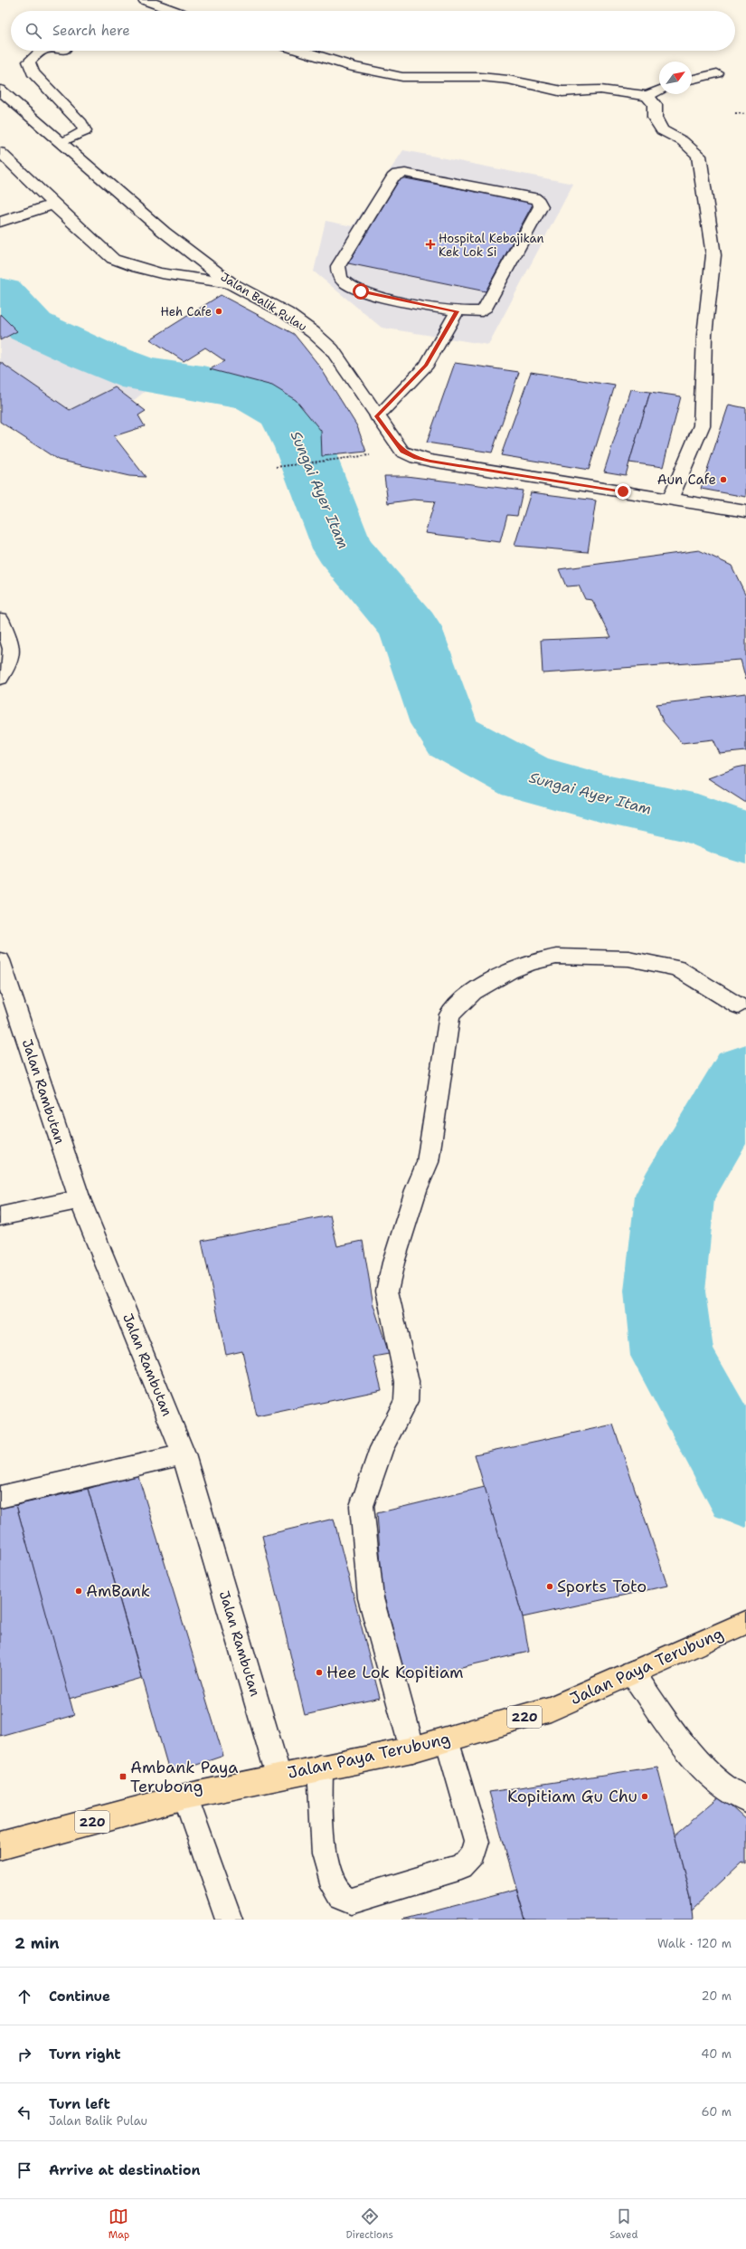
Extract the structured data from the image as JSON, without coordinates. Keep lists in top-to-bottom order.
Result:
{
  "streets": {
    "main road": ["Jalan Paya Terubung", "220"],
    "street": ["Jalan Balik Pulau", "Jalan Rambutan"]
  },
  "crossings": [
    ["Jalan Rambutan", "Jalan Paya Terubung"]
  ],
  "water": ["Sungai Ayer Itam"],
  "places": {
    "health": ["Hospital Kebajikan Kek Lok Si"],
    "other": [
      "Heh Cafe",
      "Aun Cafe",
      "Sports Toto",
      "AmBank",
      "Hee Lok Kopitiam",
      "Kopitiam Gu Chu"
    ],
    "transit": ["Ambank Paya Terubong"]
  },
  "north": "top right",
  "page": {
    "search": "Search here",
    "heading": ["2 min", "Walk · 120 m"],
    "list": [
      ["Continue", "20 m"],
      ["Turn right", "40 m"],
      ["Turn left", "Jalan Balik Pulau", "60 m"],
      "Arrive at destination"
    ],
    "nav": ["Map", "Directions", "Saved"]
  }
}
